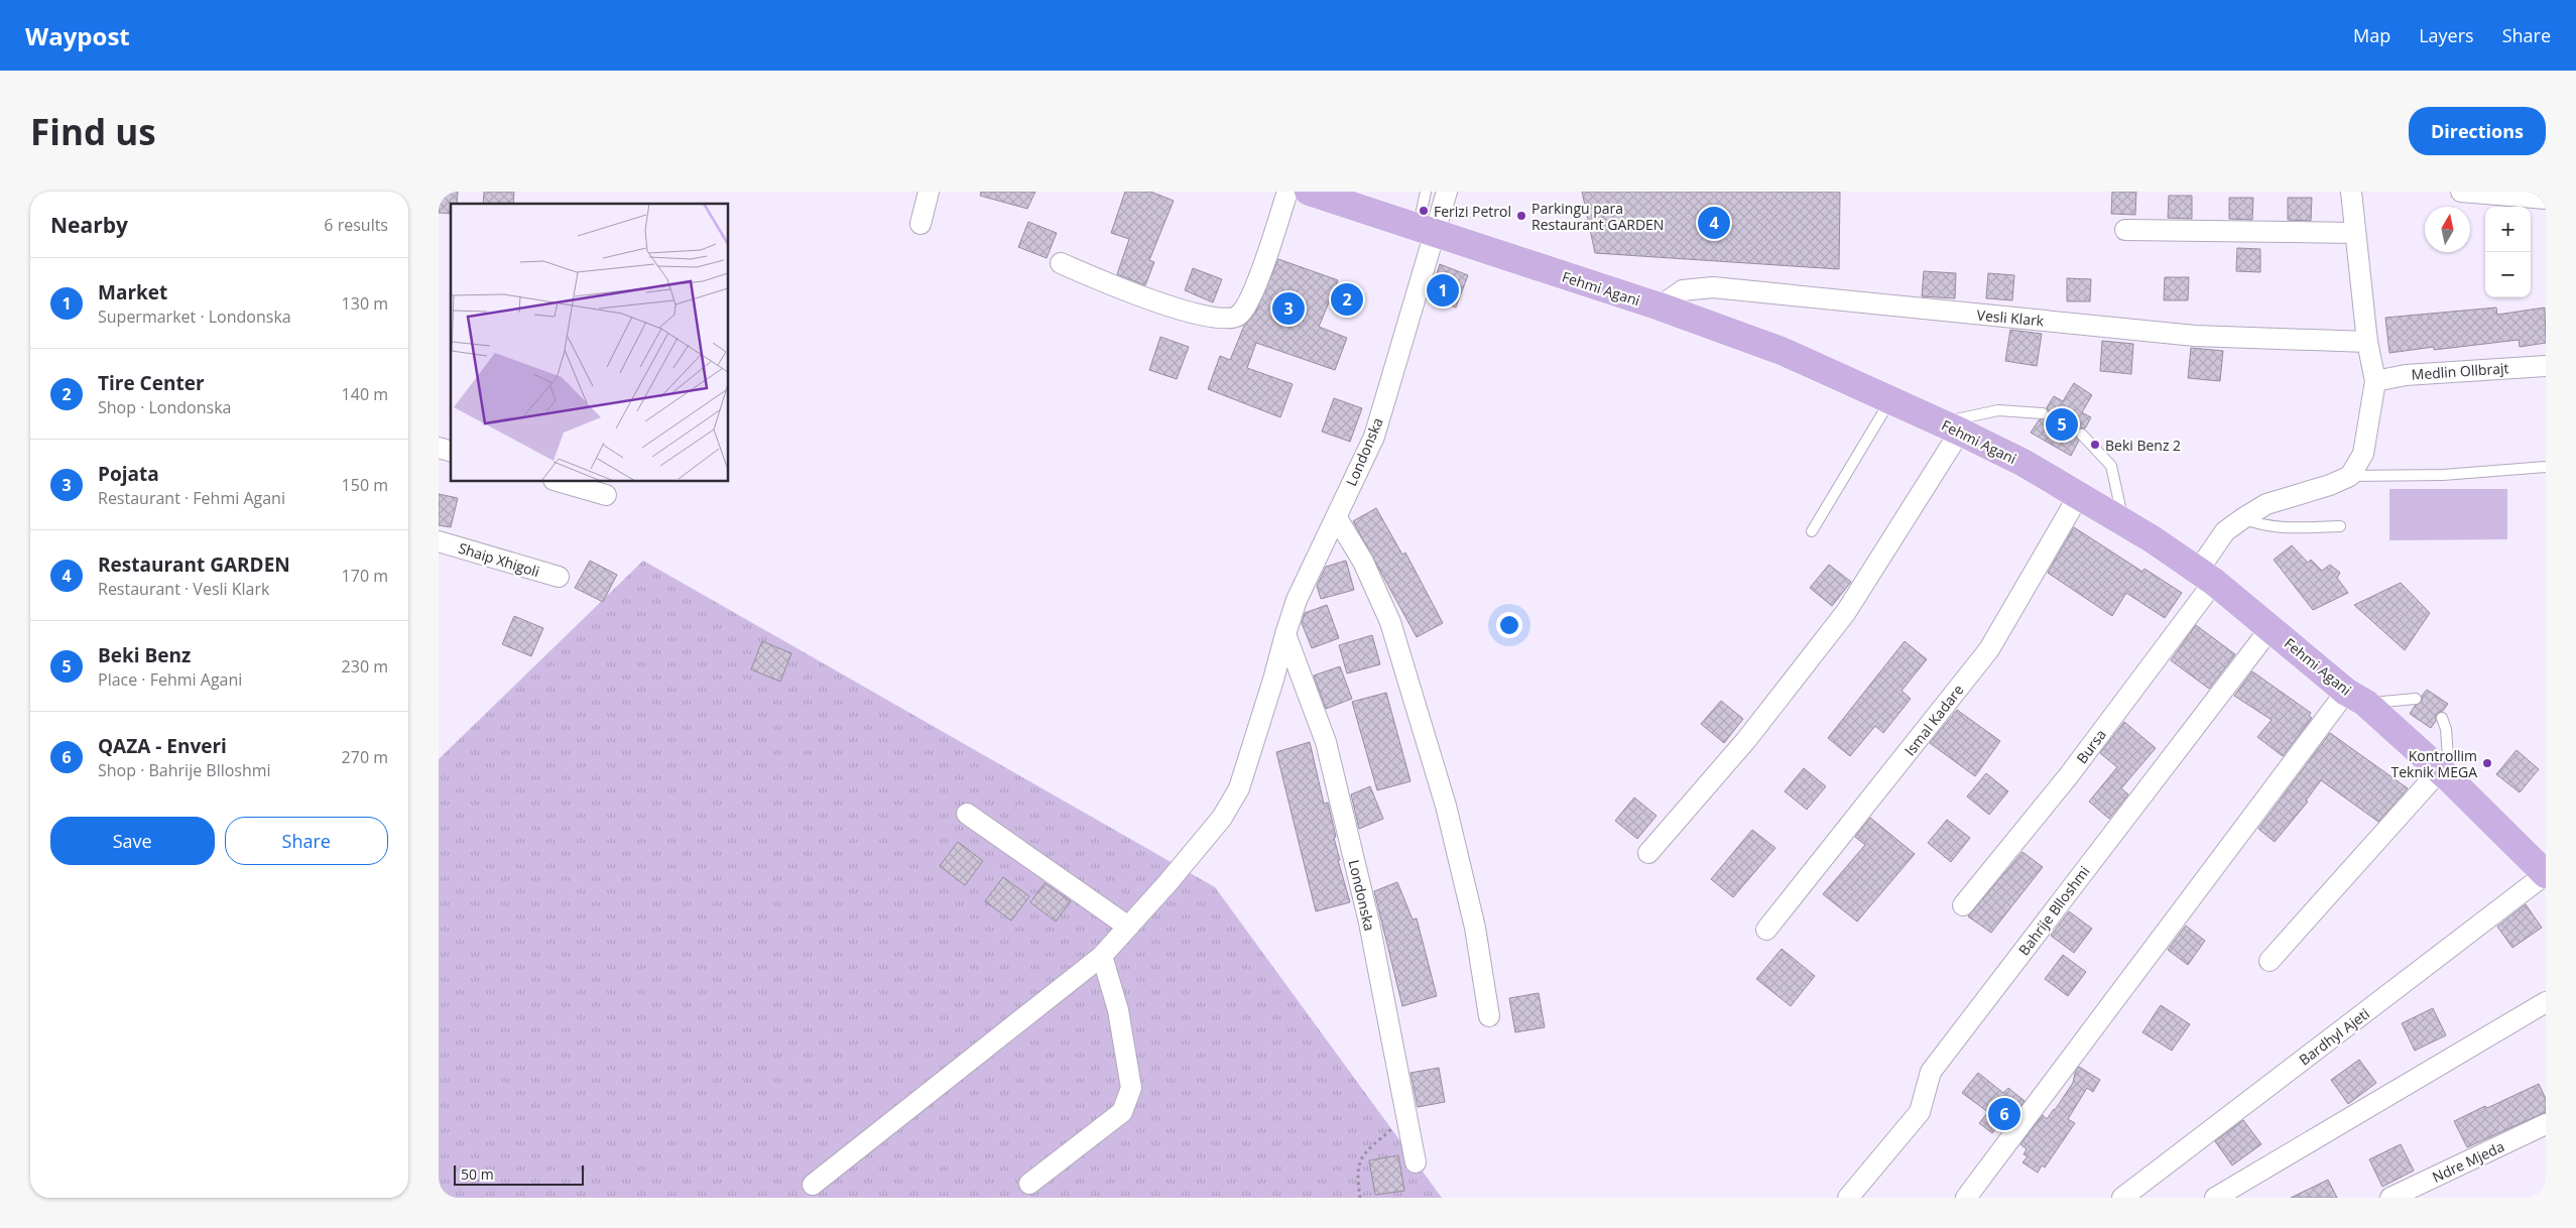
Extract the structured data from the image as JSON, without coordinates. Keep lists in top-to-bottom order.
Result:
{
  "streets": {
    "main road": ["Fehmi Agani"],
    "street": [
      "Vesli Klark",
      "Medlin Ollbrajt",
      "Londonska",
      "Shaip Xhigoli",
      "Ismal Kadare",
      "Bursa",
      "Bahrije Blloshmi",
      "Bardhyl Ajeti",
      "Ndre Mjeda"
    ]
  },
  "crossings": [
    ["Fehmi Agani", "Vesli Klark"],
    ["Fehmi Agani", "Londonska"],
    ["Fehmi Agani", "Ismal Kadare"],
    ["Fehmi Agani", "Bursa"],
    ["Fehmi Agani", "Bahrije Blloshmi"],
    ["Fehmi Agani", "Bardhyl Ajeti"]
  ],
  "places": [
    "Ferizi Petrol",
    "Parkingu para Restaurant GARDEN",
    "Beki Benz 2",
    "Kontrollim Teknik MEGA"
  ],
  "scale_bar": "50 m",
  "north": "top",
  "page": {
    "header": "Waypost",
    "nav": ["Map", "Layers", "Share"],
    "buttons": [
      "Directions",
      ["Save", "Share"]
    ],
    "title": "Find us",
    "heading": ["Nearby", "6 results"],
    "pins": [
      "4",
      "1",
      "2",
      "3",
      "5",
      "6"
    ],
    "map_buttons": ["+", "−"],
    "list": [
      {
        "mark": "1",
        "name": "Market",
        "note": "Supermarket · Londonska",
        "value": "130 m"
      },
      {
        "mark": "2",
        "name": "Tire Center",
        "note": "Shop · Londonska",
        "value": "140 m"
      },
      {
        "mark": "3",
        "name": "Pojata",
        "note": "Restaurant · Fehmi Agani",
        "value": "150 m"
      },
      {
        "mark": "4",
        "name": "Restaurant GARDEN",
        "note": "Restaurant · Vesli Klark",
        "value": "170 m"
      },
      {
        "mark": "5",
        "name": "Beki Benz",
        "note": "Place · Fehmi Agani",
        "value": "230 m"
      },
      {
        "mark": "6",
        "name": "QAZA - Enveri",
        "note": "Shop · Bahrije Blloshmi",
        "value": "270 m"
      }
    ],
    "scale": "50 m"
  }
}
